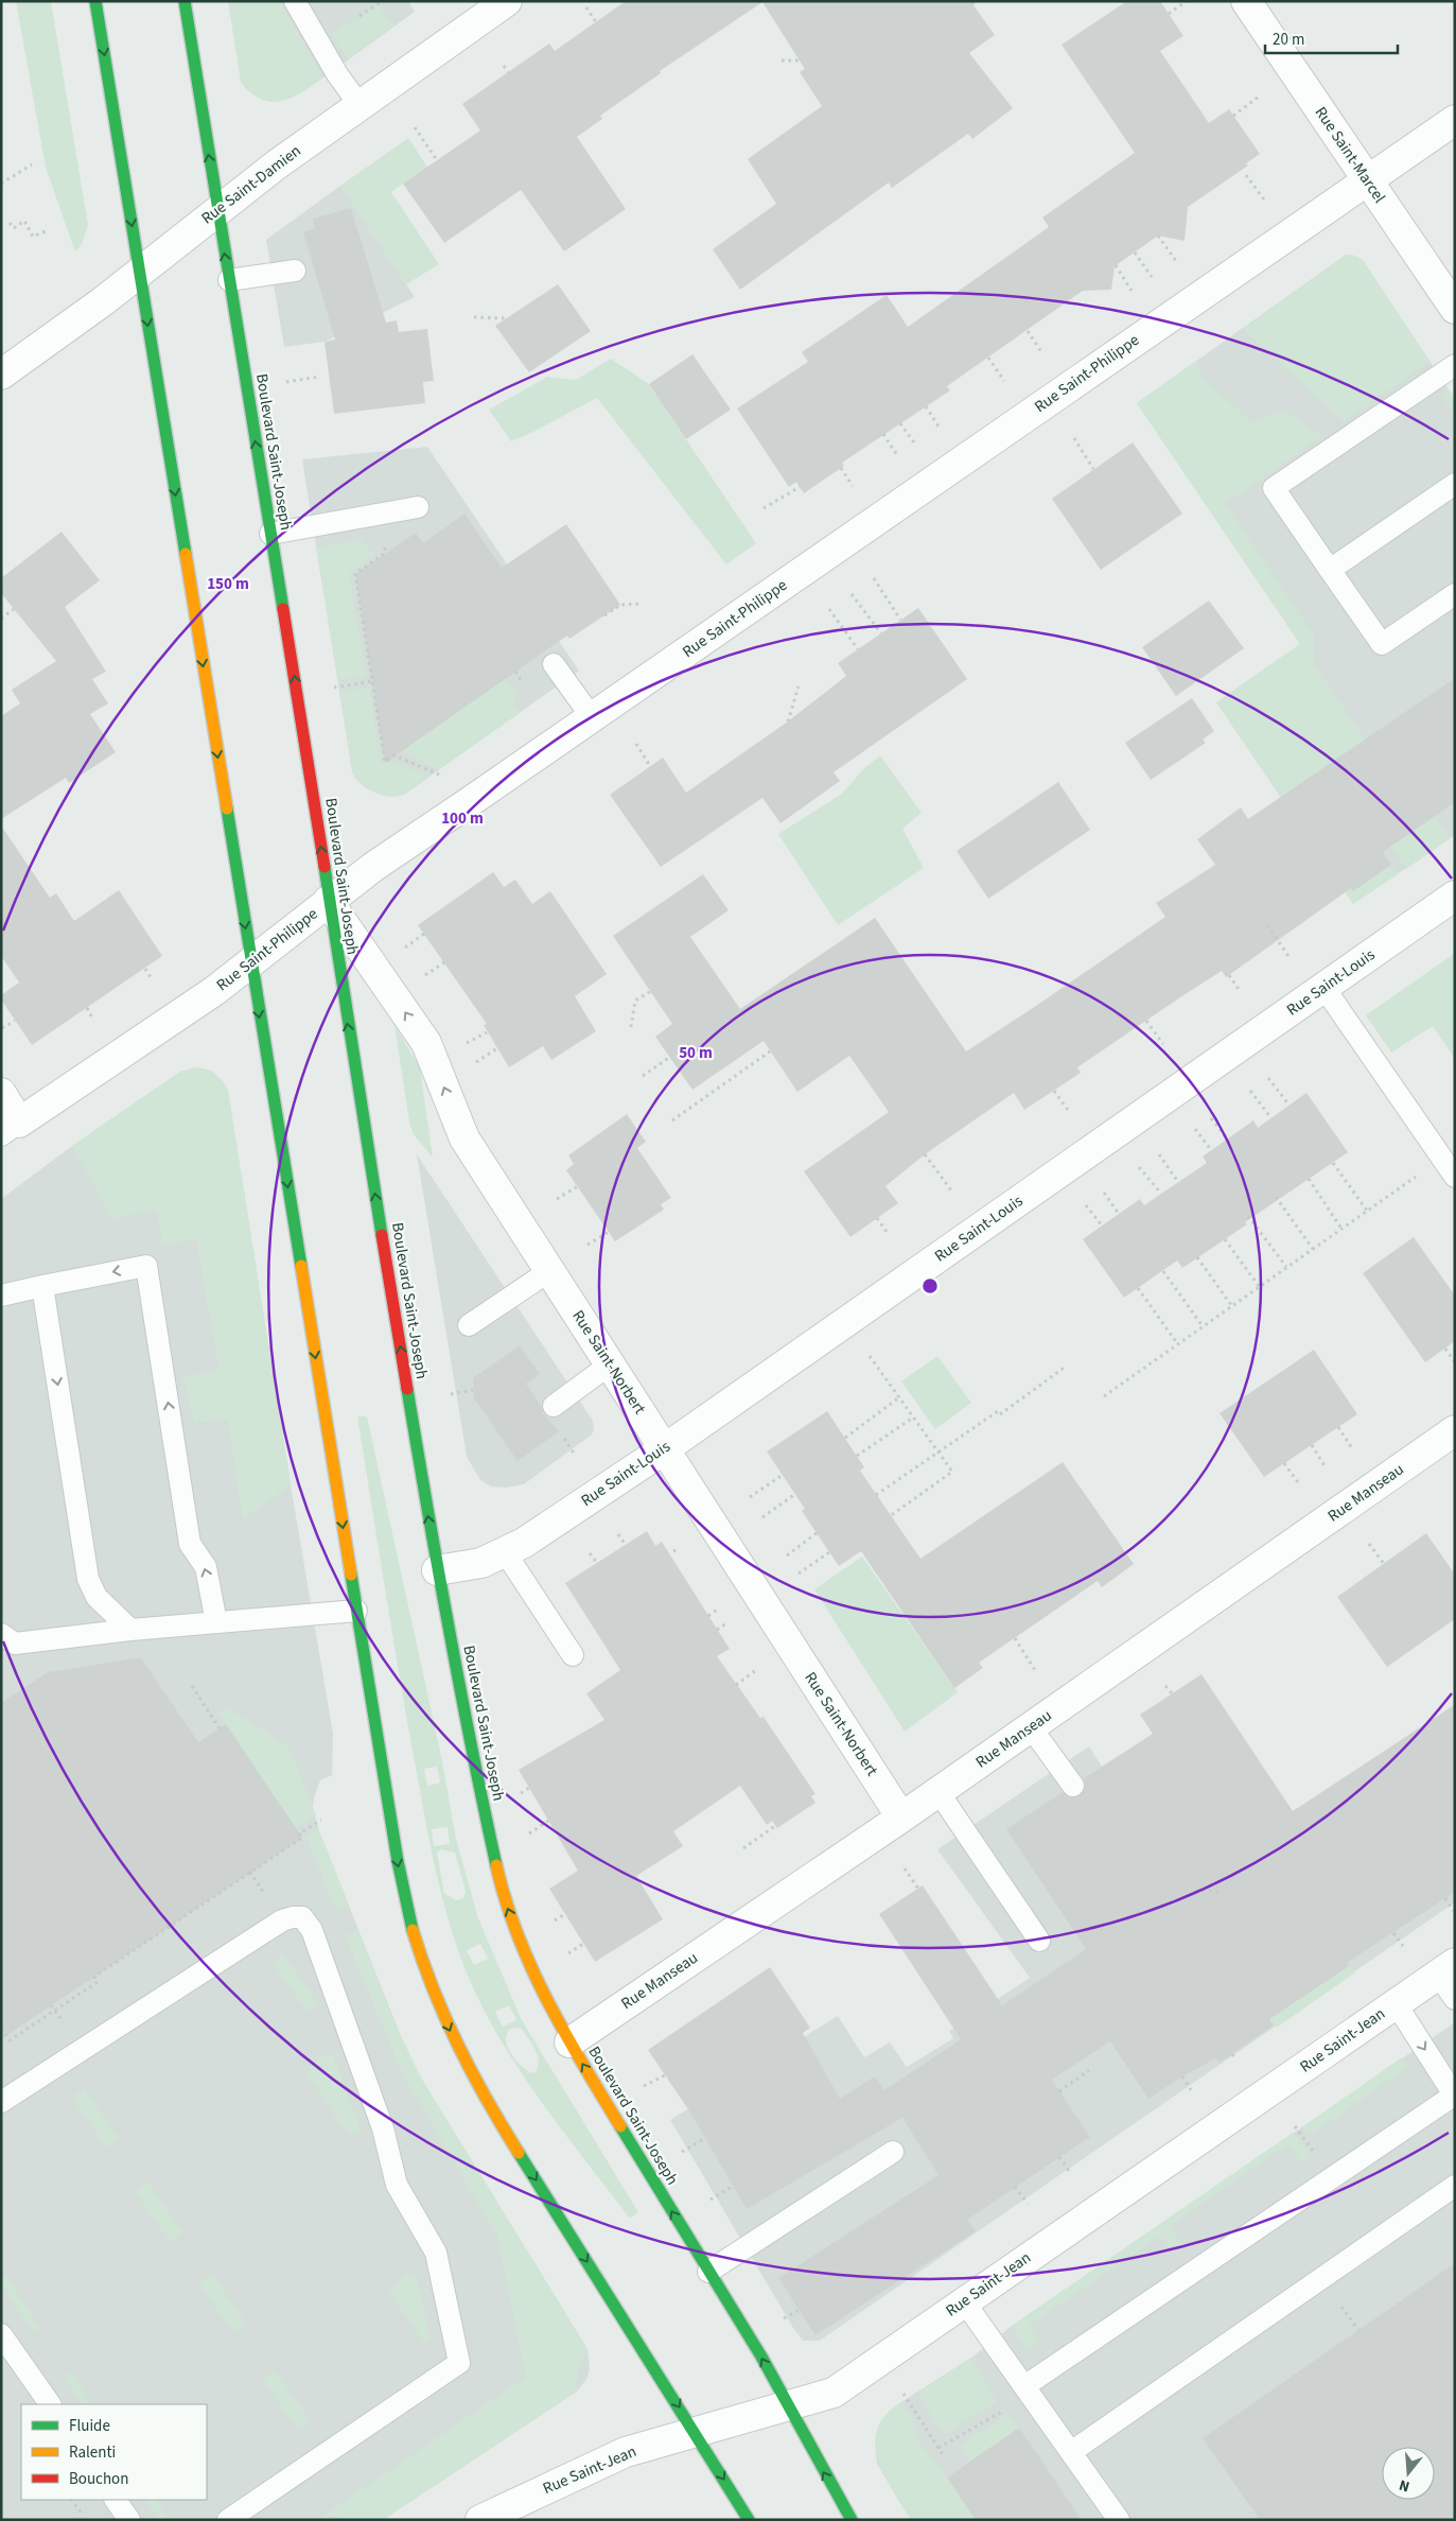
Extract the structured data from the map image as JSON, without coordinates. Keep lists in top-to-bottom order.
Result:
{
  "streets": {
    "main road": ["Boulevard Saint-Joseph"],
    "street": [
      "Rue Saint-Marcel",
      "Rue Saint-Damien",
      "Rue Saint-Philippe",
      "Rue Saint-Louis",
      "Rue Saint-Norbert",
      "Rue Manseau",
      "Rue Saint-Jean"
    ]
  },
  "crossings": [
    ["Rue Saint-Marcel", "Rue Saint-Philippe"],
    ["Rue Saint-Damien", "Boulevard Saint-Joseph"],
    ["Rue Saint-Philippe", "Boulevard Saint-Joseph"],
    ["Rue Saint-Philippe", "Rue Saint-Norbert"],
    ["Boulevard Saint-Joseph", "Rue Saint-Louis"],
    ["Boulevard Saint-Joseph", "Rue Saint-Norbert"],
    ["Boulevard Saint-Joseph", "Rue Manseau"],
    ["Boulevard Saint-Joseph", "Rue Saint-Jean"],
    ["Rue Saint-Louis", "Rue Saint-Norbert"],
    ["Rue Saint-Norbert", "Rue Manseau"]
  ],
  "one_way": ["Rue Saint-Norbert"],
  "legend": ["Fluide", "Ralenti", "Bouchon"],
  "scale_bar": "20 m",
  "north": "bottom",
  "rings": ["150 m", "100 m", "50 m"]
}
